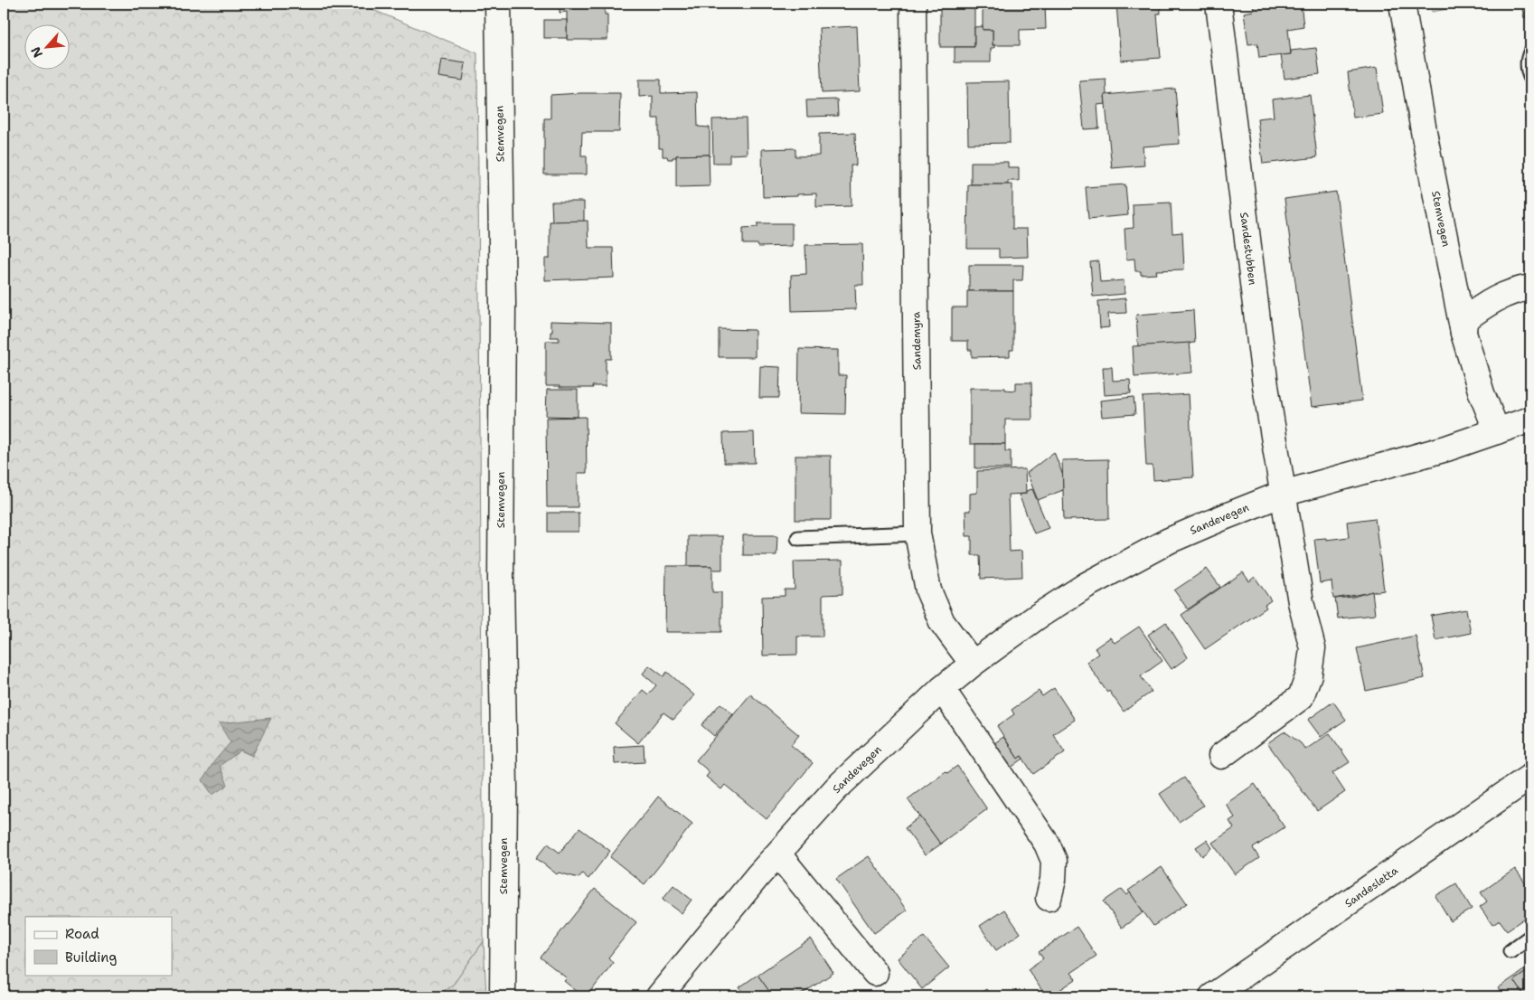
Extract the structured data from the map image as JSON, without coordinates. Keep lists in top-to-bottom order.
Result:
{
  "streets": {
    "street": [
      "Stemvegen",
      "Sandestubben",
      "Sandemyra",
      "Sandevegen",
      "Sandesletta"
    ]
  },
  "crossings": [
    ["Stemvegen", "Sandevegen"],
    ["Sandestubben", "Sandevegen"],
    ["Sandemyra", "Sandevegen"]
  ],
  "legend": ["Road", "Building"],
  "north": "bottom left"
}
